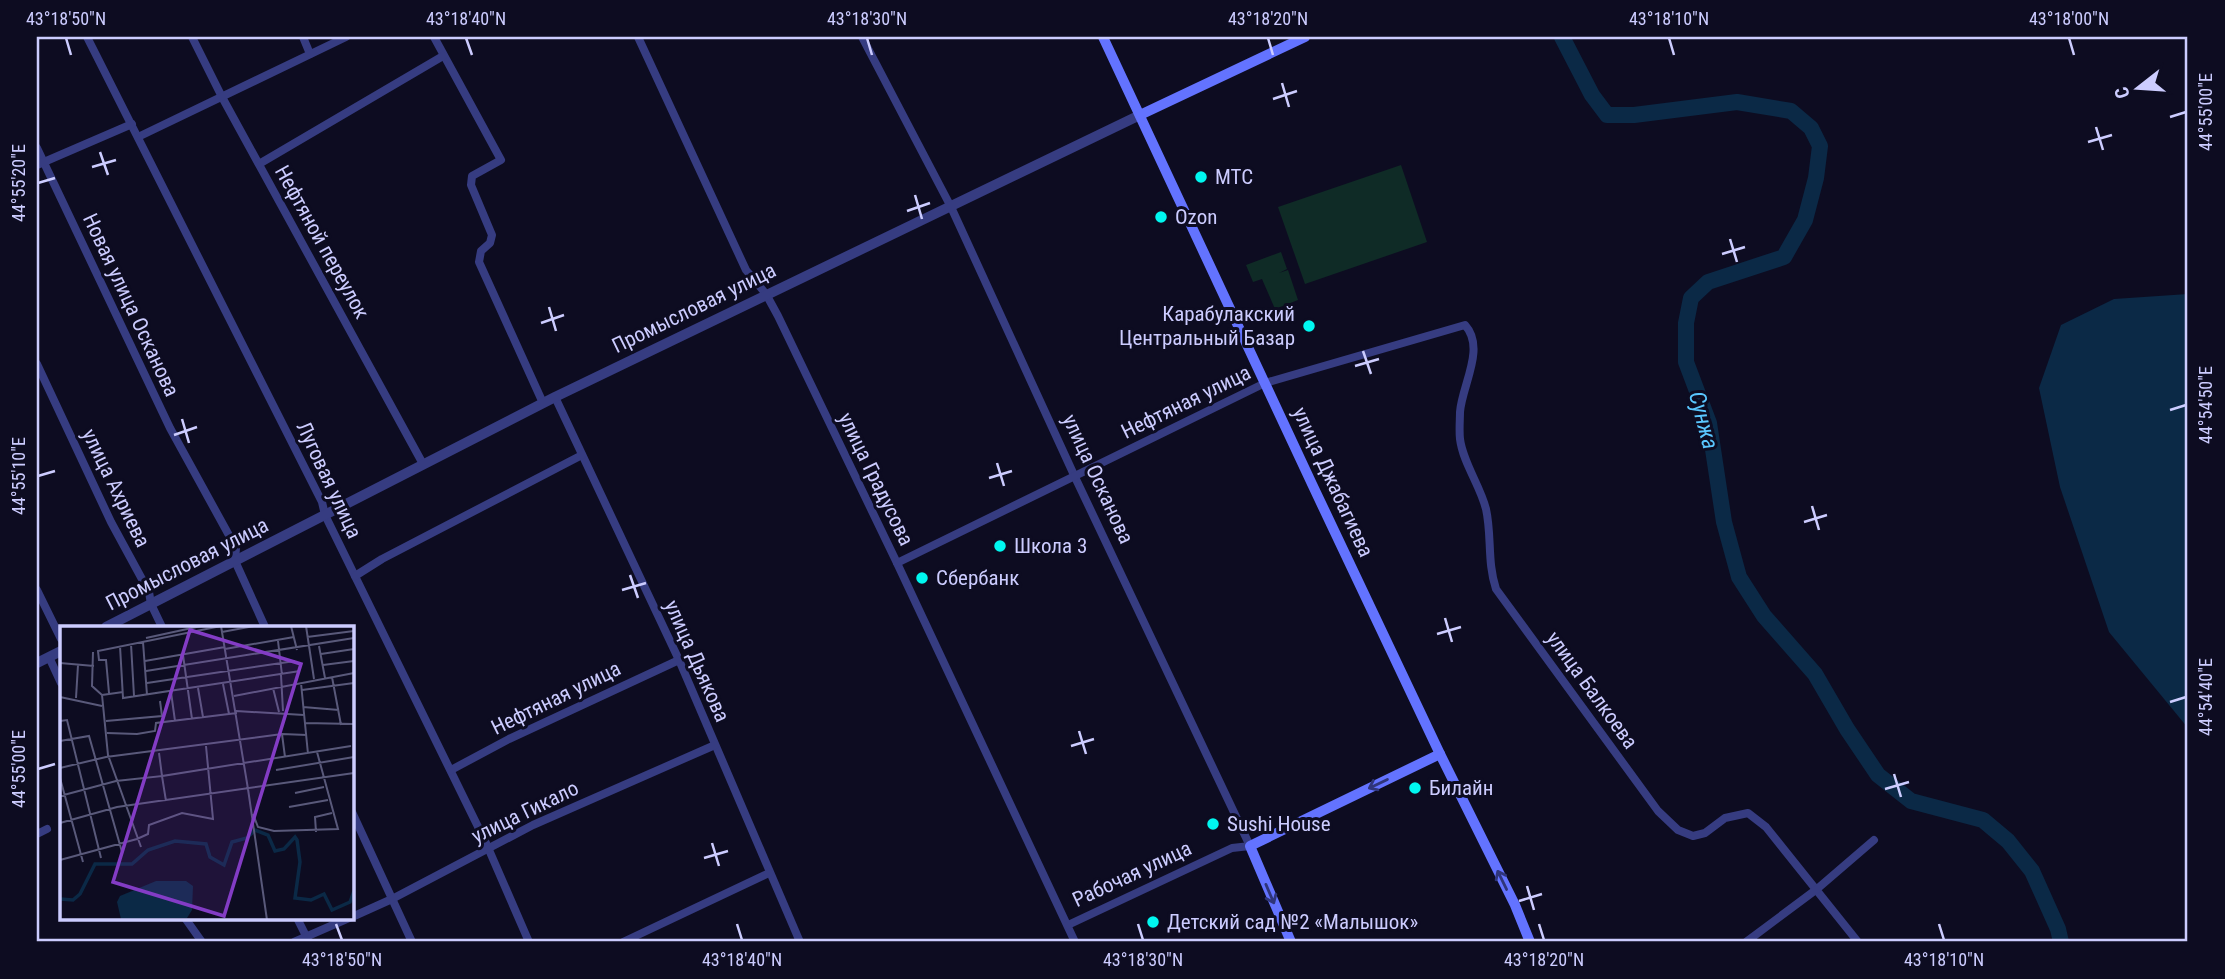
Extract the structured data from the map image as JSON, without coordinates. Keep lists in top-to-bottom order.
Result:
{
  "streets": {
    "main road": [
      "Промысловая улица",
      "улица Осканова",
      "улица Джабагиева",
      "Рабочая улица"
    ],
    "street": [
      "Нефтяной переулок",
      "Новая улица Осканова",
      "Нефтяная улица",
      "улица Градусова",
      "Луговая улица",
      "улица Ахриева",
      "улица Дьякова",
      "улица Балкоева",
      "улица Гикало"
    ]
  },
  "crossings": [
    ["Нефтяной переулок", "Промысловая улица"],
    ["Новая улица Осканова", "Промысловая улица"],
    ["Промысловая улица", "улица Градусова"],
    ["Промысловая улица", "улица Осканова"],
    ["Промысловая улица", "Луговая улица"],
    ["Промысловая улица", "улица Джабагиева"],
    ["Промысловая улица", "улица Ахриева"],
    ["Промысловая улица", "улица Дьякова"],
    ["Нефтяная улица", "улица Градусова"],
    ["Нефтяная улица", "улица Осканова"],
    ["Нефтяная улица", "Луговая улица"],
    ["Нефтяная улица", "улица Джабагиева"],
    ["Нефтяная улица", "улица Дьякова"],
    ["Нефтяная улица", "улица Балкоева"],
    ["улица Градусова", "Рабочая улица"],
    ["улица Осканова", "Рабочая улица"],
    ["Луговая улица", "улица Гикало"],
    ["улица Джабагиева", "Рабочая улица"],
    ["улица Дьякова", "улица Гикало"]
  ],
  "one_way": ["Рабочая улица"],
  "water": ["Сунжа"],
  "places": [
    "МТС",
    "Ozon",
    "Карабулакский Центральный Базар",
    "Школа 3",
    "Сбербанк",
    "Билайн",
    "Sushi House",
    "Детский сад №2 «Малышок»"
  ],
  "north": "left",
  "coordinates": [
    "43°18'50\"N",
    "43°18'40\"N",
    "43°18'30\"N",
    "43°18'20\"N",
    "43°18'10\"N",
    "43°18'00\"N",
    "44°55'00\"E",
    "44°55'20\"E",
    "44°54'50\"E",
    "44°55'10\"E",
    "44°54'40\"E"
  ]
}
